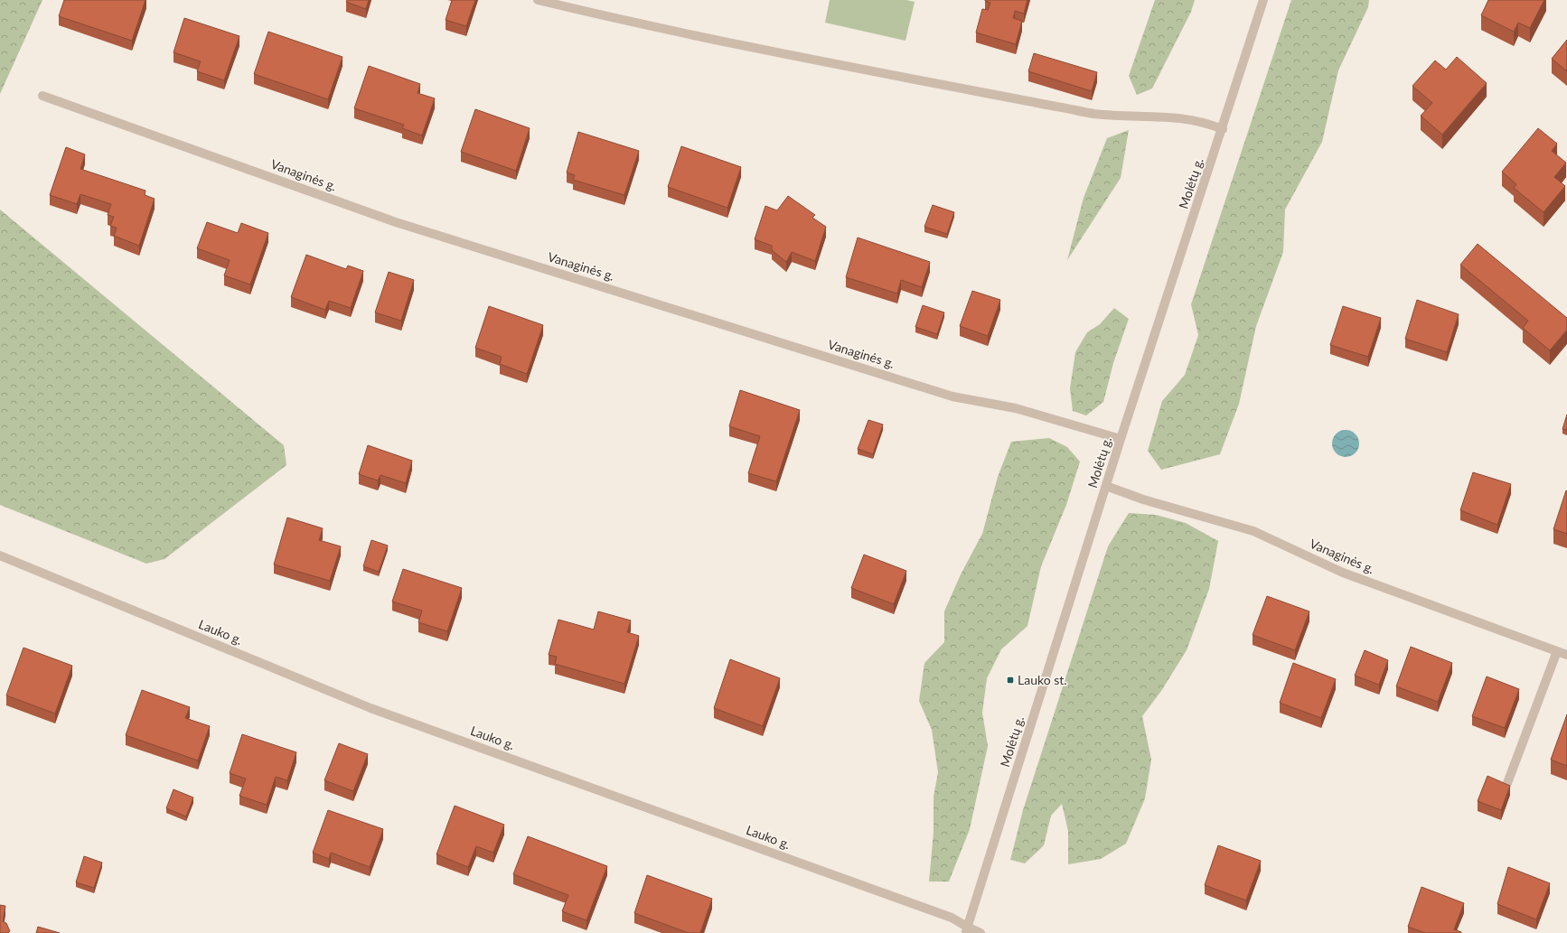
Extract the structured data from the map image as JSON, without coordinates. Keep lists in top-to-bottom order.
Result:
{
  "streets": {
    "street": ["Vanaginės g.", "Molėtų g.", "Lauko g."]
  },
  "crossings": [
    ["Vanaginės g.", "Molėtų g."],
    ["Molėtų g.", "Lauko g."]
  ],
  "places": {
    "transit": ["Lauko st."]
  }
}
